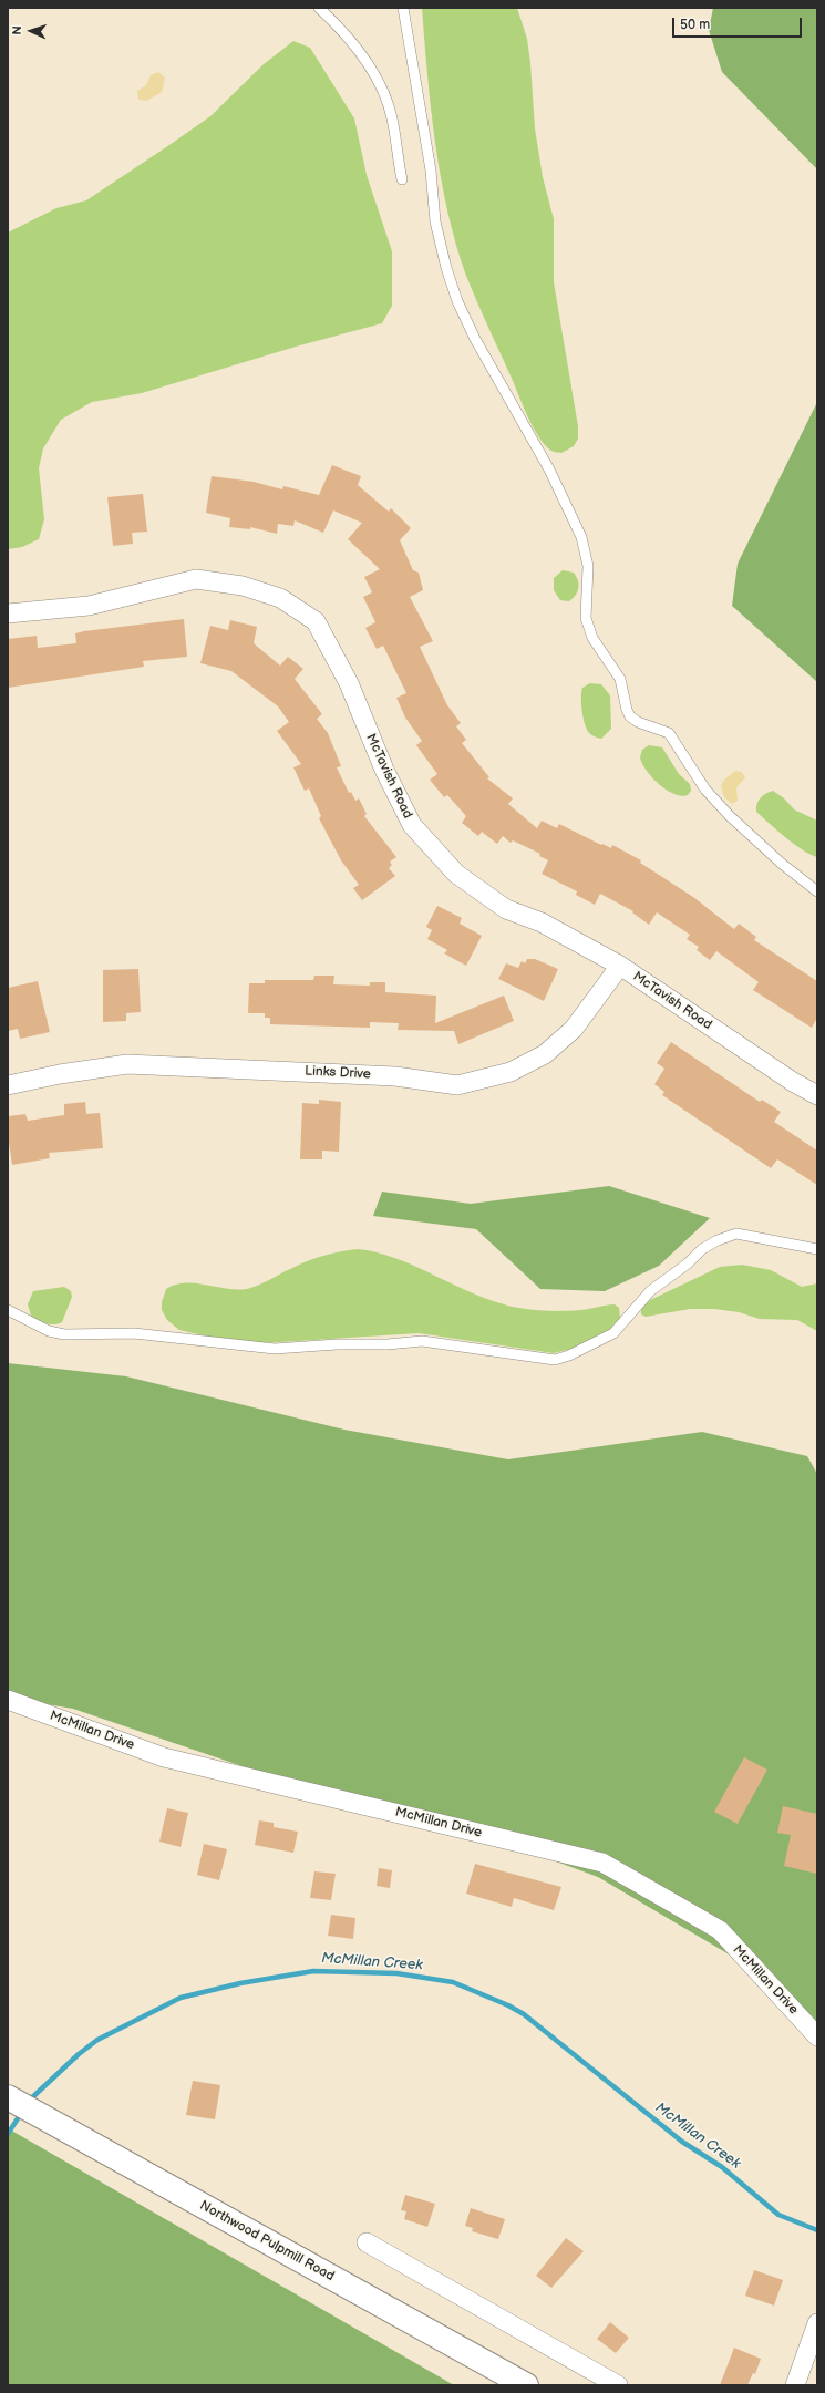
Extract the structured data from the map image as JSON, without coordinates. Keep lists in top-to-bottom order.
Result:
{
  "streets": {
    "street": [
      "McTavish Road",
      "Links Drive",
      "McMillan Drive",
      "Northwood Pulpmill Road"
    ]
  },
  "crossings": [
    ["McTavish Road", "Links Drive"]
  ],
  "water": ["McMillan Creek"],
  "scale_bar": "50 m",
  "north": "left"
}
